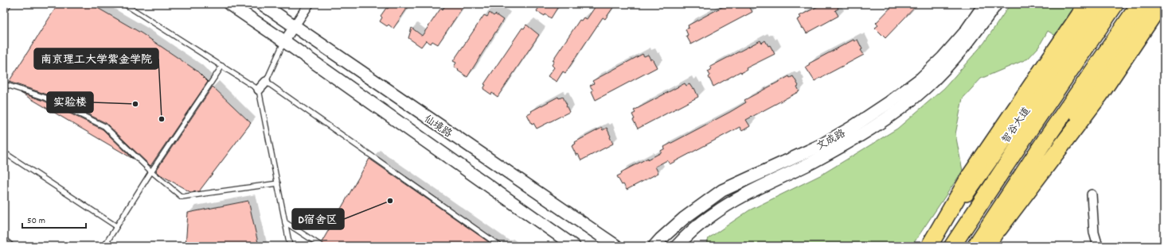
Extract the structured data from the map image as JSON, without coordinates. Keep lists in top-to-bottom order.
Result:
{
  "streets": {
    "highway": ["智谷大道"],
    "main road": ["仙境路", "文成路"]
  },
  "places": ["实验楼", "南京理工大学紫金学院", "D宿舍区"],
  "scale_bar": "50 m"
}
